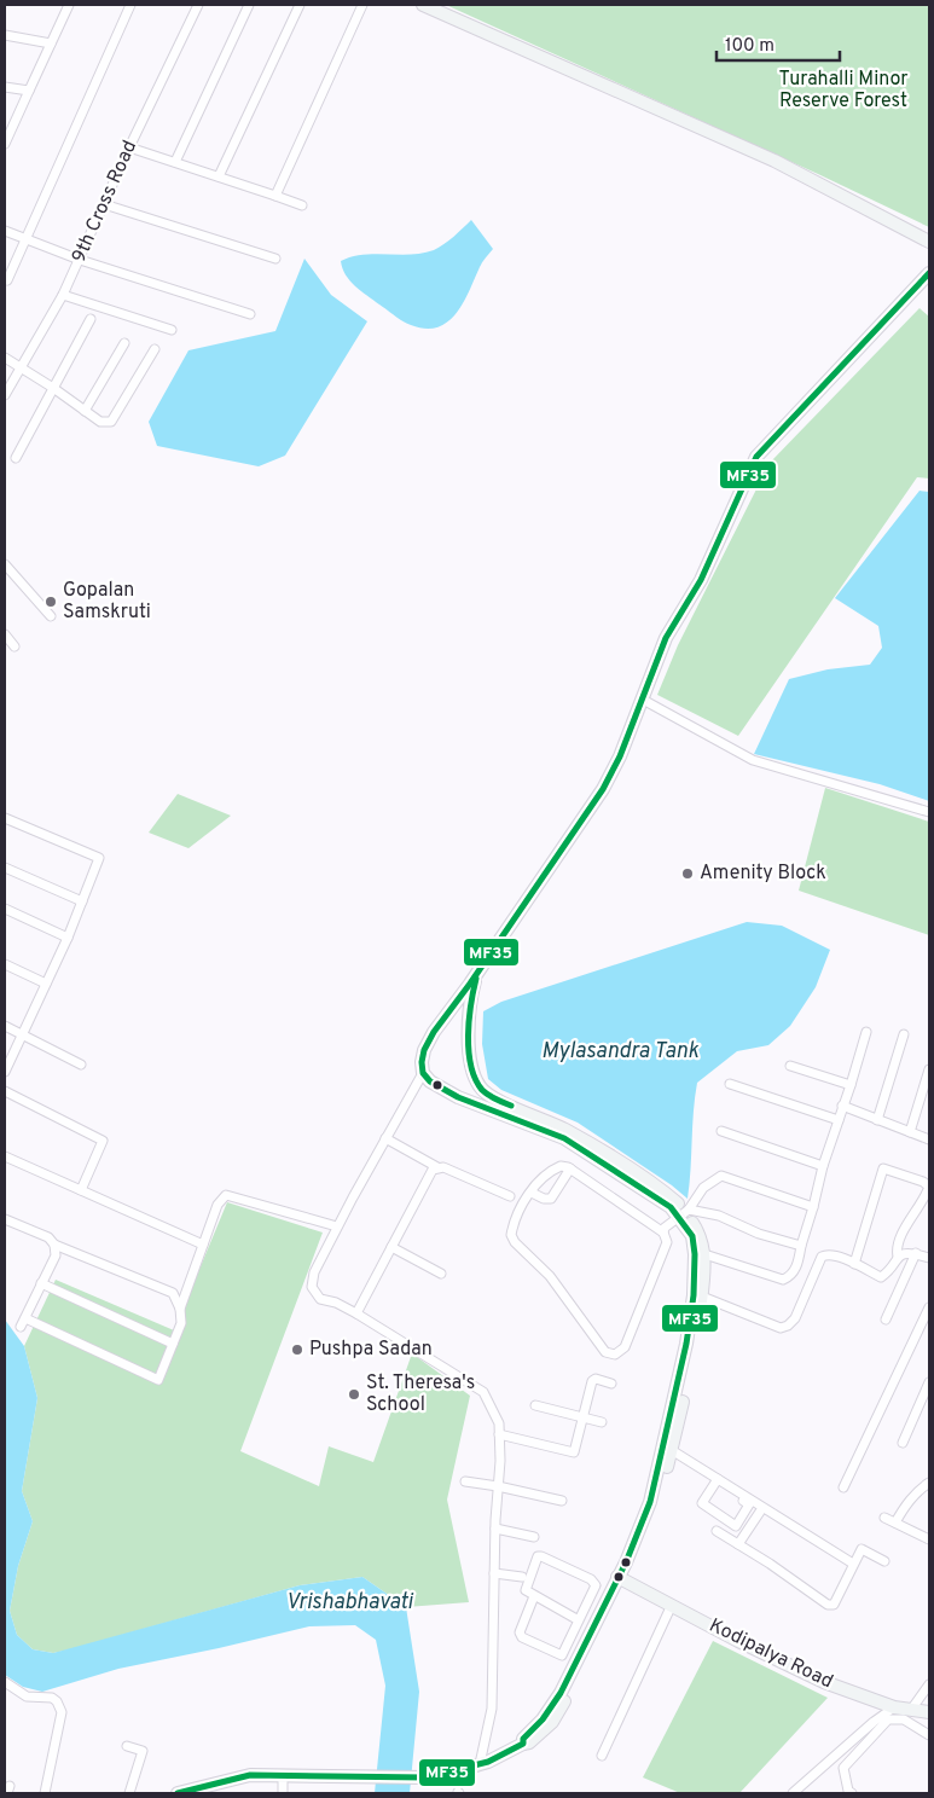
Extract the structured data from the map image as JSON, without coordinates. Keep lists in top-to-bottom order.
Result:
{
  "streets": {
    "main road": ["Kodipalya Road"],
    "street": ["9th Cross Road"]
  },
  "water": ["Mylasandra Tank", "Vrishabhavati"],
  "parks": ["Turahalli Minor Reserve Forest"],
  "places": [
    "Gopalan Samskruti",
    "Amenity Block",
    "Pushpa Sadan",
    "St. Theresa's School"
  ],
  "lines": ["transit line MF35"],
  "scale_bar": "100 m"
}
